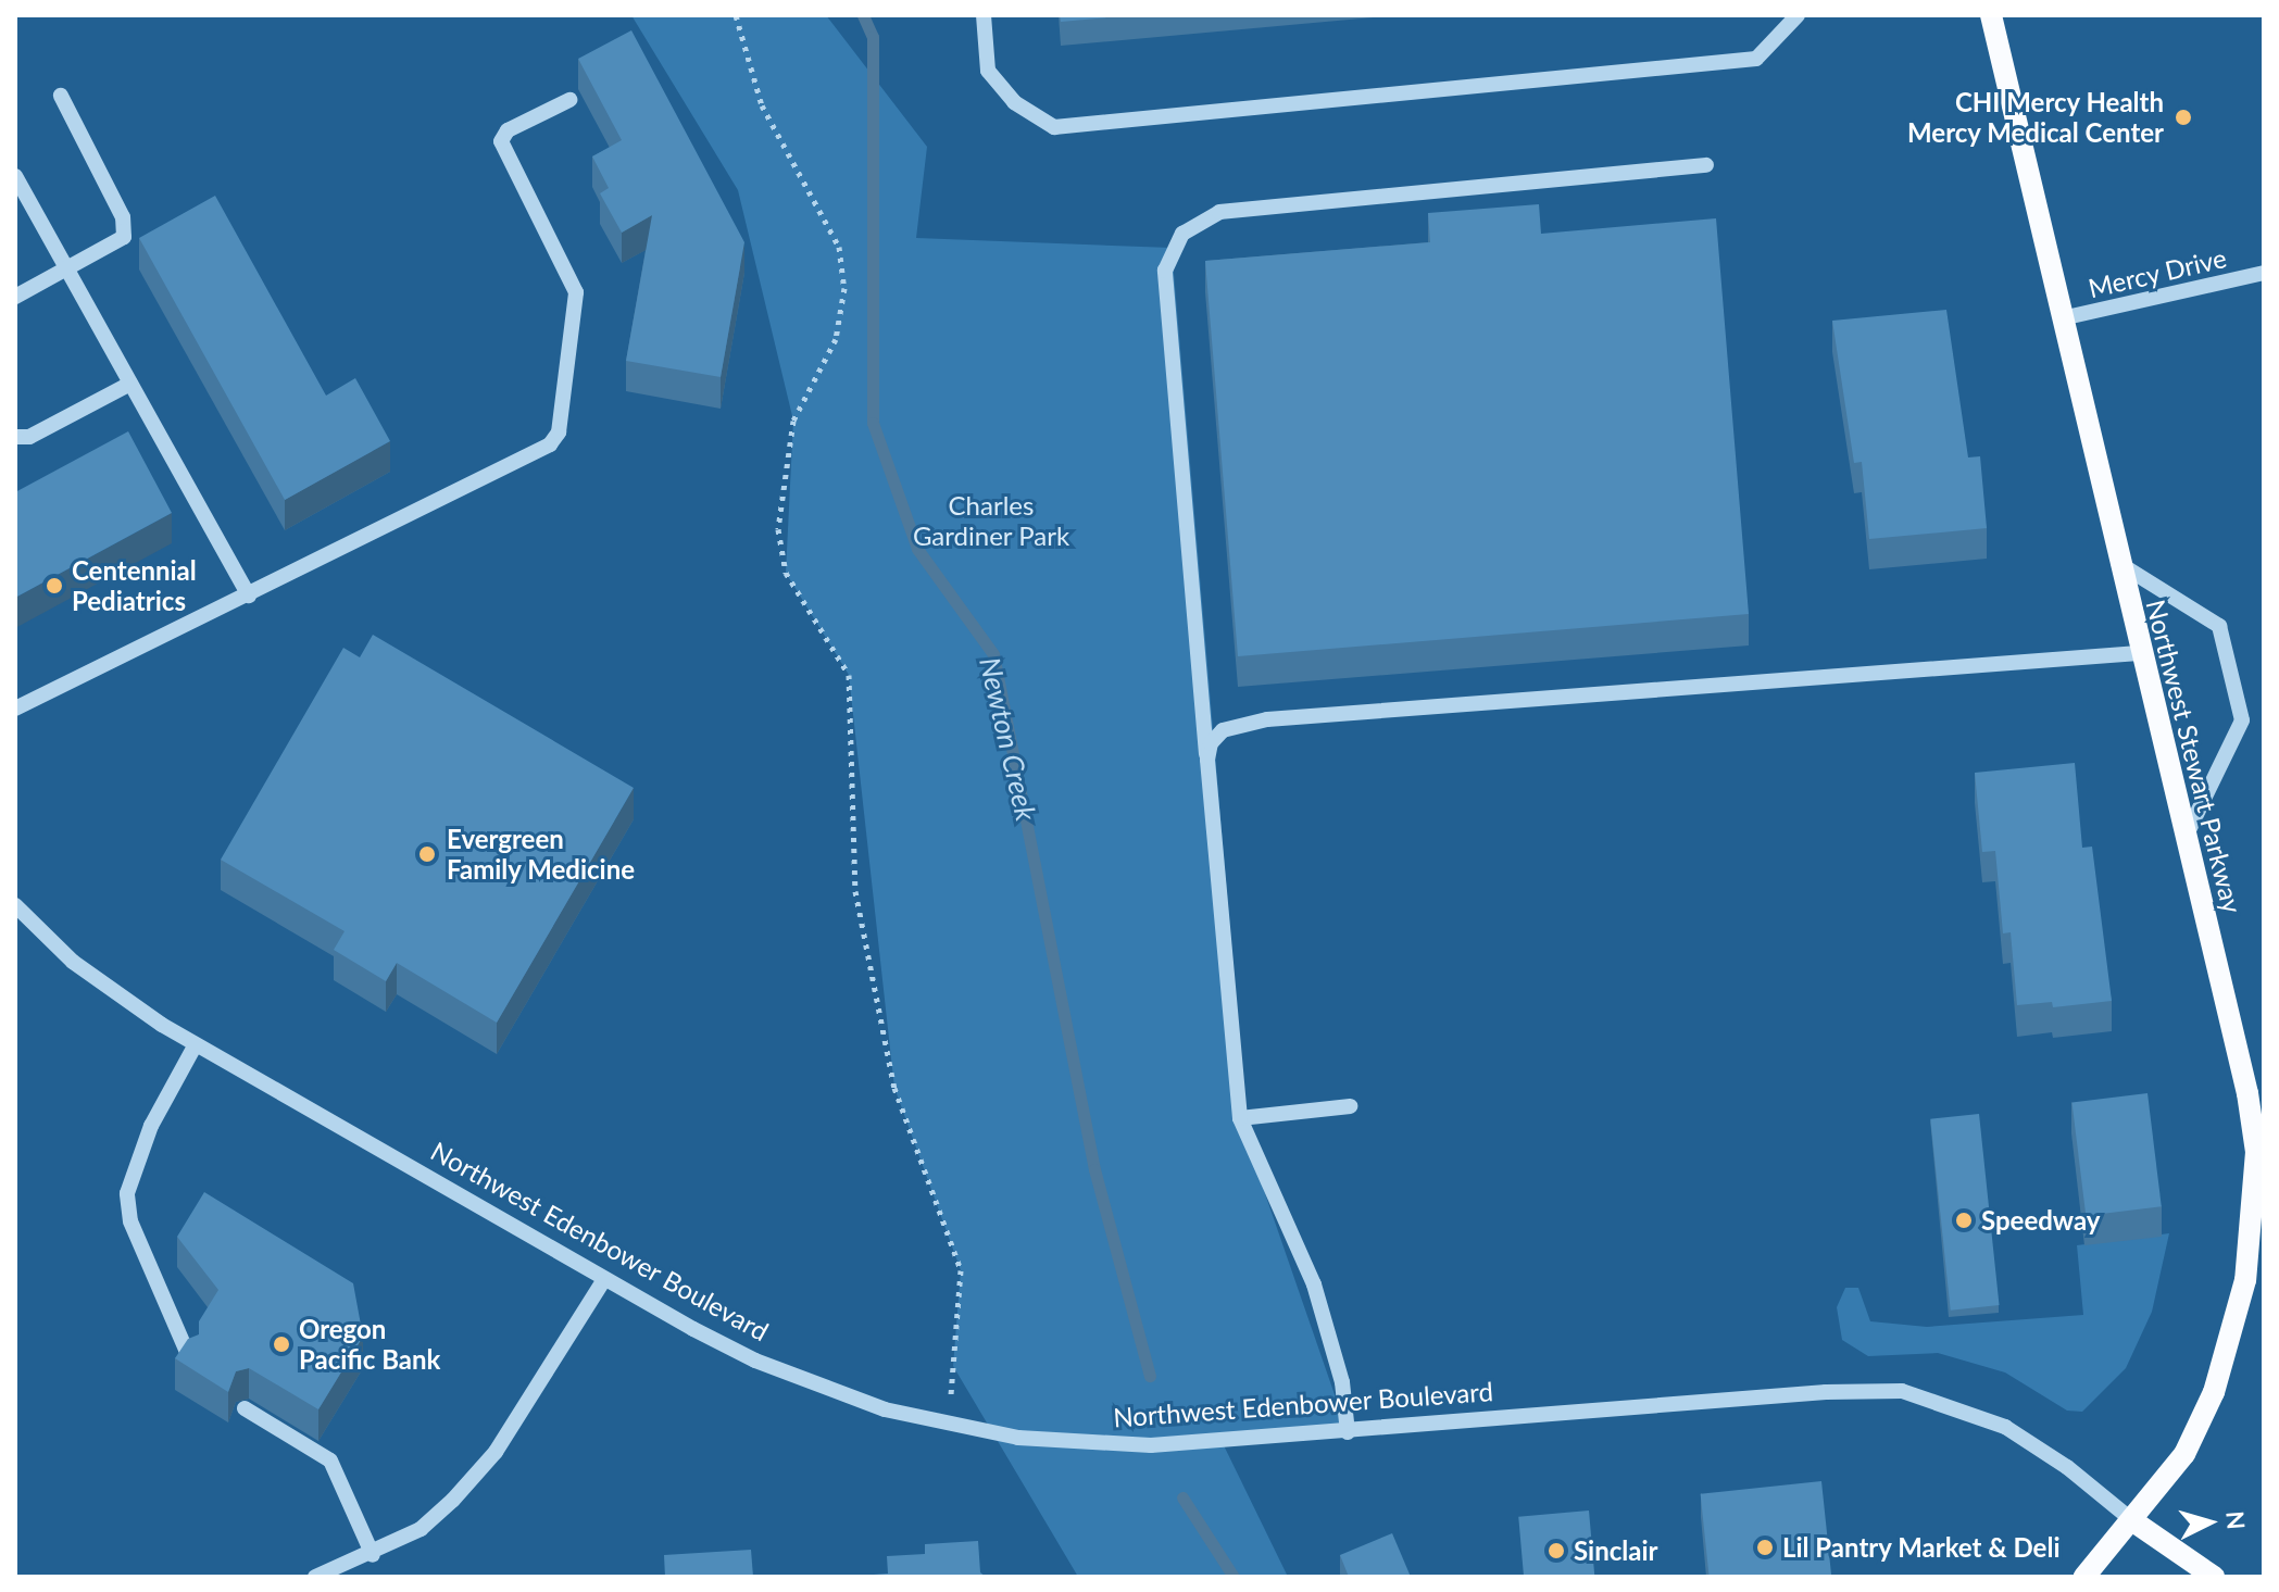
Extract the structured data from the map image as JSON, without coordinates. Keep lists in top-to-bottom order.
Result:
{
  "streets": {
    "main road": ["Northwest Stewart Parkway", "Northwest Edenbower Boulevard"],
    "street": ["Mercy Drive"]
  },
  "crossings": [
    ["Mercy Drive", "Northwest Stewart Parkway"],
    ["Northwest Stewart Parkway", "Northwest Edenbower Boulevard"]
  ],
  "water": ["Newton Creek"],
  "parks": ["Charles Gardiner Park"],
  "places": [
    "CHI Mercy Health Mercy Medical Center",
    "Centennial Pediatrics",
    "Evergreen Family Medicine",
    "Speedway",
    "Oregon Pacific Bank",
    "Lil Pantry Market & Deli",
    "Sinclair"
  ],
  "north": "right"
}
